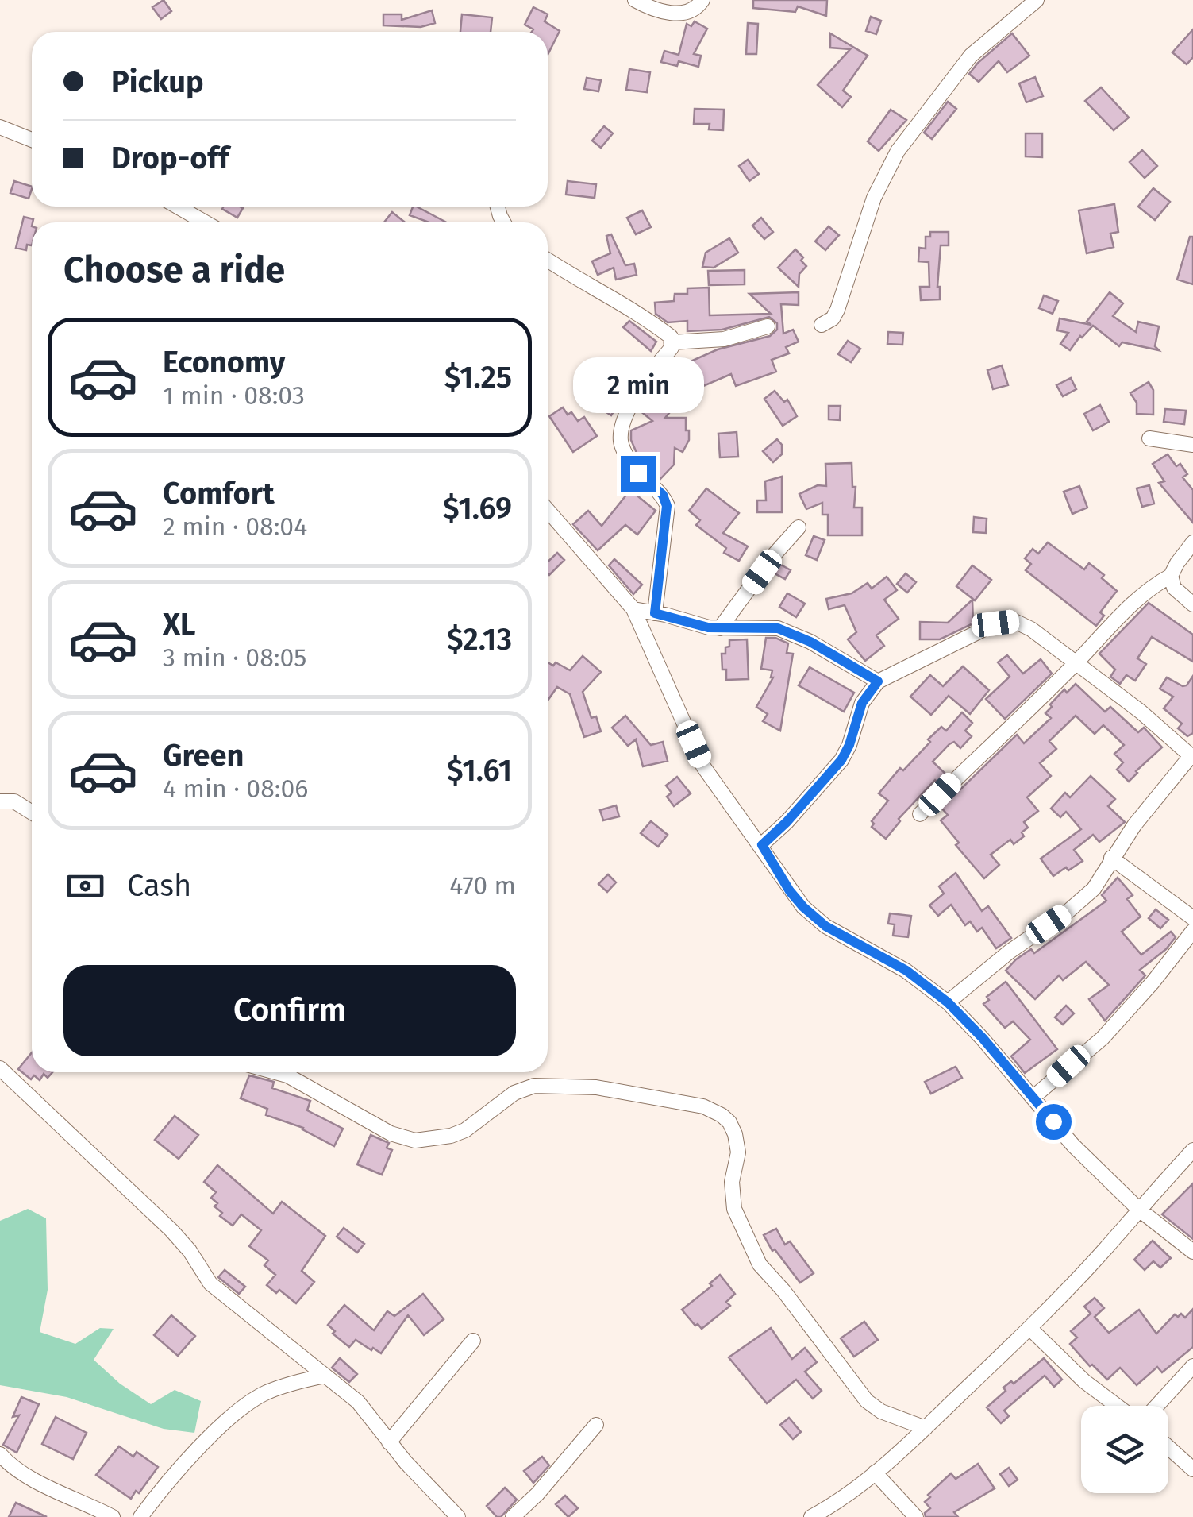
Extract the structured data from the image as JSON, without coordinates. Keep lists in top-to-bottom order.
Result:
{
  "page": {
    "banner": ["Pickup", "Drop-off"],
    "heading": "Choose a ride",
    "list": [
      {
        "name": "Economy",
        "note": "1 min · 08:03",
        "value": "$1.25"
      },
      {
        "name": "Comfort",
        "note": "2 min · 08:04",
        "value": "$1.69"
      },
      {
        "name": "XL",
        "note": "3 min · 08:05",
        "value": "$2.13"
      },
      {
        "name": "Green",
        "note": "4 min · 08:06",
        "value": "$1.61"
      }
    ],
    "bubble": "2 min",
    "pay": ["Cash", "470 m"],
    "buttons": "Confirm"
  }
}
